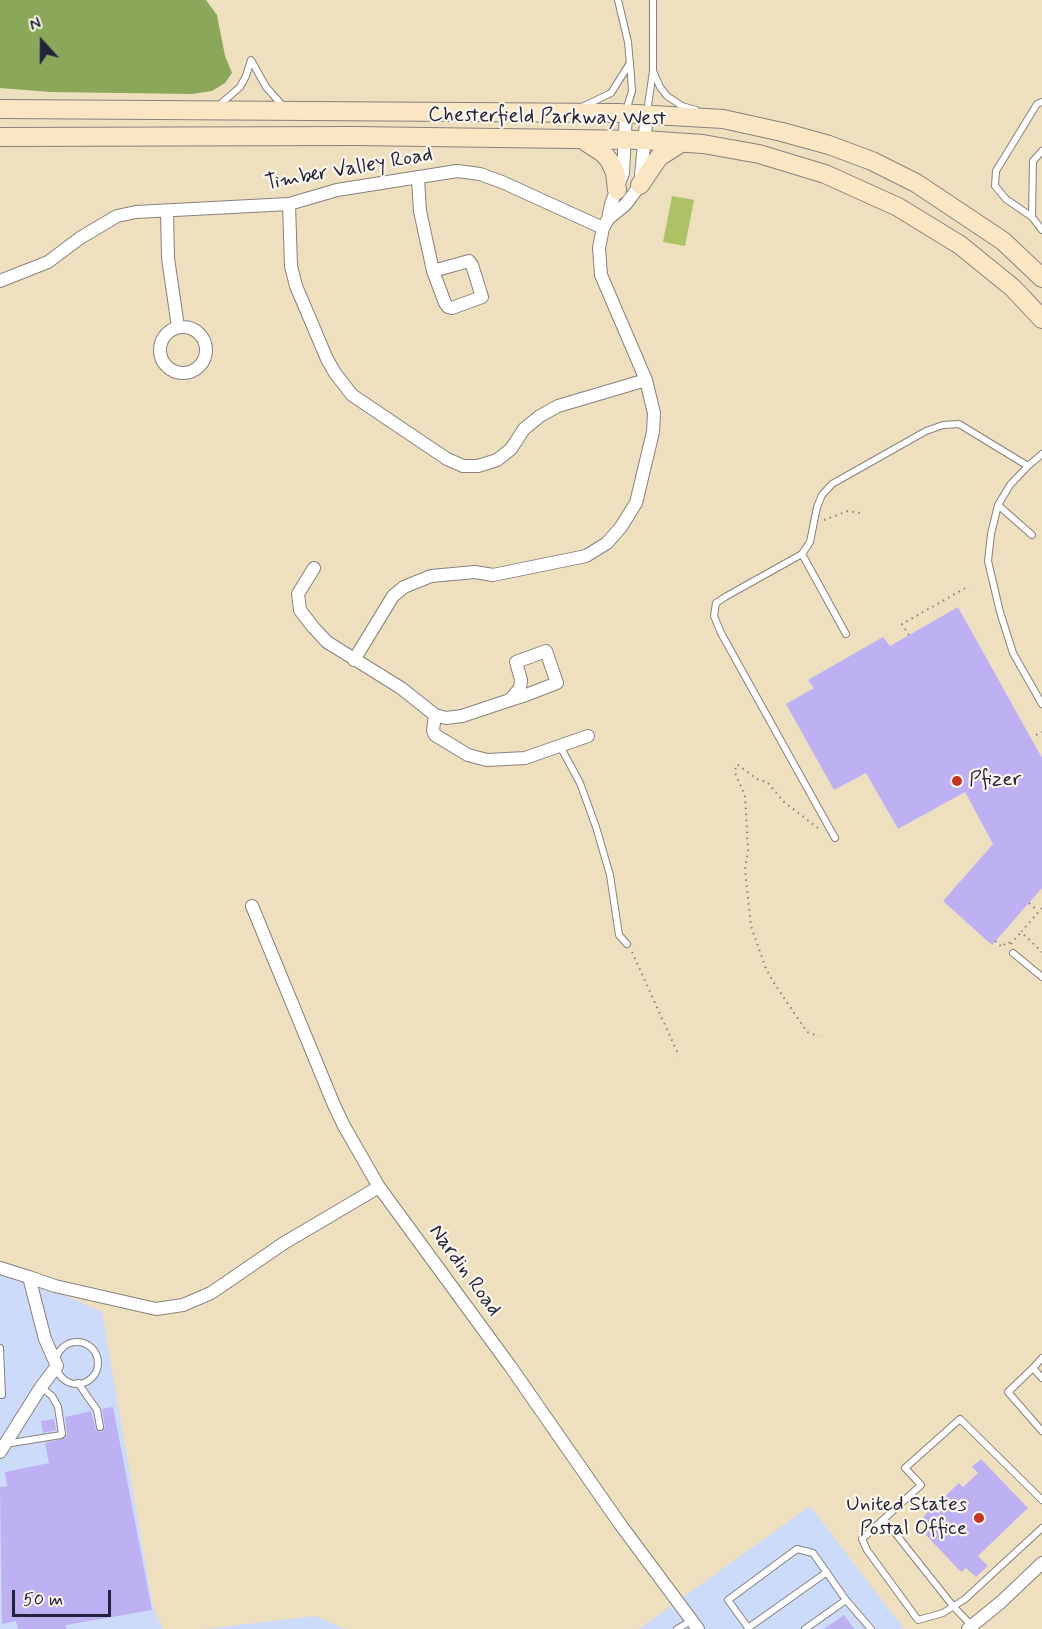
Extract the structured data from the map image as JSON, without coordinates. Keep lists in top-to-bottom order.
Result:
{
  "streets": {
    "street": ["Chesterfield Parkway West", "Timber Valley Road", "Nardin Road"]
  },
  "places": ["Pfizer", "United States Postal Office"],
  "scale_bar": "50 m",
  "north": "top"
}
